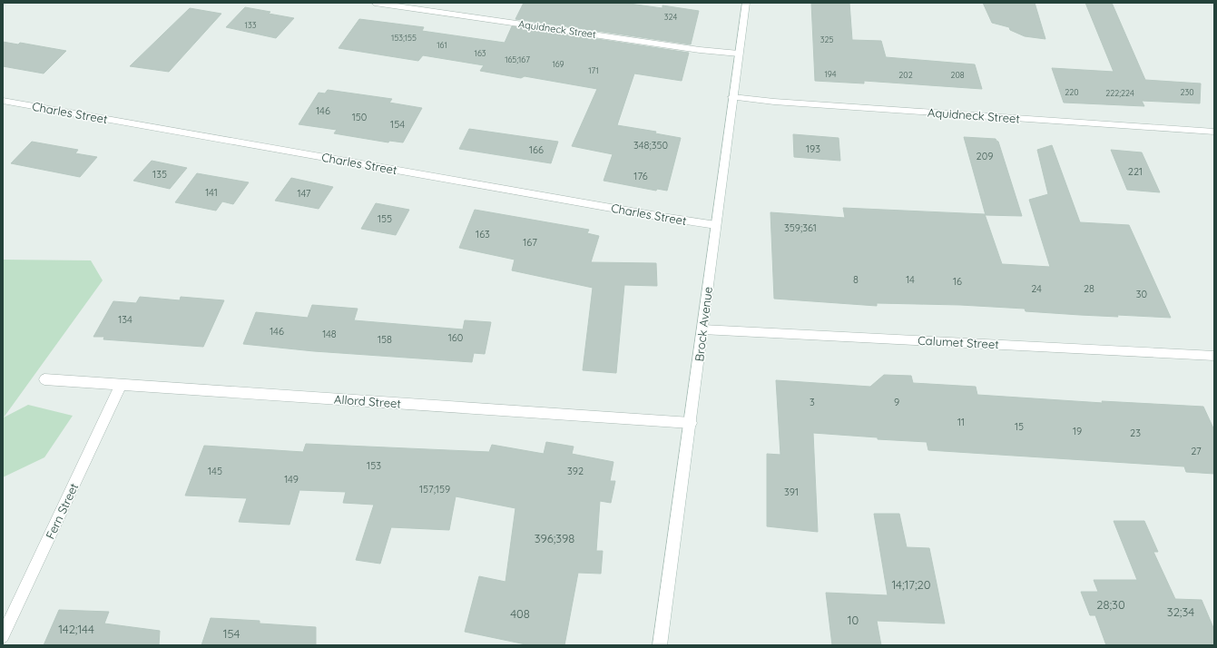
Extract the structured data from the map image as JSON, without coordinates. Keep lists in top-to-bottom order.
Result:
{
  "streets": {
    "street": [
      "Aquidneck Street",
      "Charles Street",
      "Brock Avenue",
      "Calumet Street",
      "Allord Street",
      "Fern Street"
    ]
  },
  "crossings": [
    ["Aquidneck Street", "Brock Avenue"],
    ["Charles Street", "Brock Avenue"],
    ["Brock Avenue", "Calumet Street"],
    ["Brock Avenue", "Allord Street"],
    ["Allord Street", "Fern Street"]
  ],
  "house_numbers": [
    "324",
    "133",
    "153;155",
    "325",
    "161",
    "163",
    "165;167",
    "169",
    "171",
    "194",
    "202",
    "208",
    "220",
    "230",
    "222;224",
    "146",
    "150",
    "154",
    "348;350",
    "193",
    "166",
    "209",
    "221",
    "135",
    "176",
    "141",
    "147",
    "155",
    "359;361",
    "163",
    "167",
    "8",
    "14",
    "16",
    "24",
    "28",
    "30",
    "134",
    "146",
    "148",
    "160",
    "158",
    "3",
    "9",
    "11",
    "15",
    "19",
    "23",
    "27",
    "153",
    "145",
    "392",
    "149",
    "157;159",
    "391",
    "396;398",
    "14;17;20",
    "28;30",
    "32;34",
    "408",
    "10",
    "142;144",
    "154"
  ]
}
